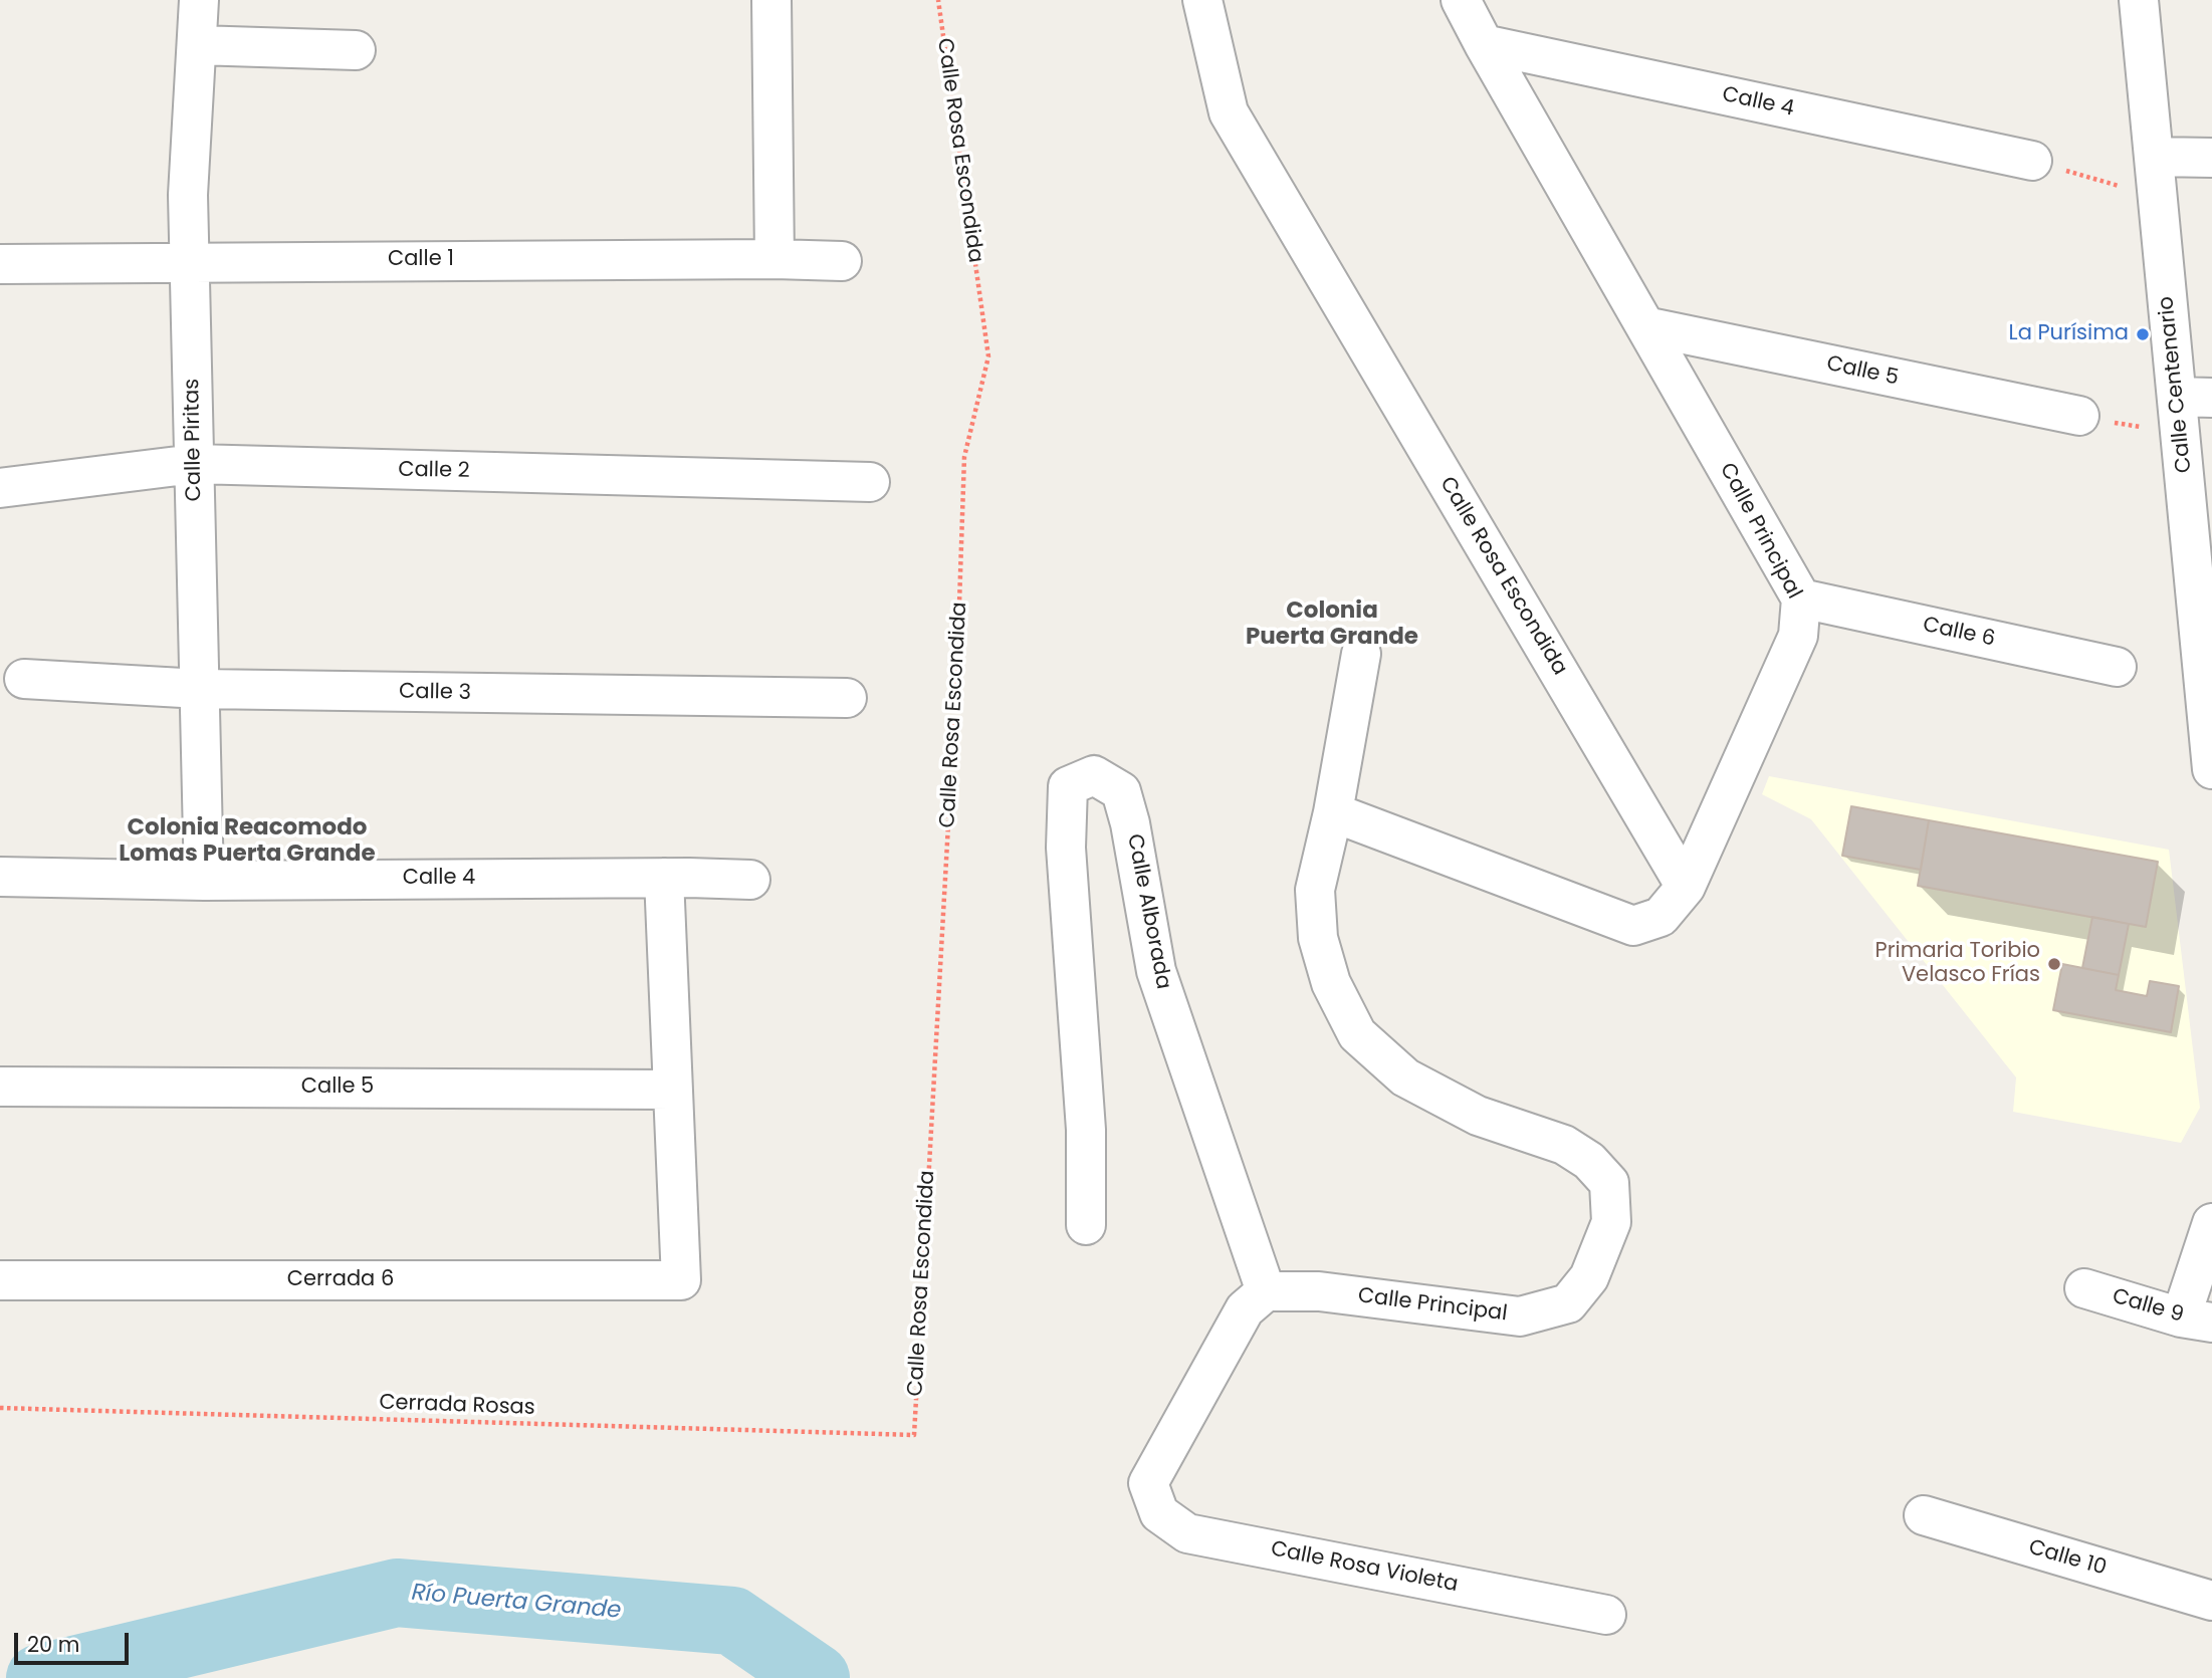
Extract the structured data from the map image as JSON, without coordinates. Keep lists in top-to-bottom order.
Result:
{
  "streets": {
    "street": [
      "Calle 4",
      "Calle Rosa Escondida",
      "Calle 1",
      "Calle 5",
      "Calle Centenario",
      "Calle Piritas",
      "Calle 2",
      "Calle Principal",
      "Calle 6",
      "Calle 3",
      "Calle Alborada",
      "Cerrada 6",
      "Calle 9",
      "Calle 10",
      "Calle Rosa Violeta"
    ],
    "path": ["Cerrada Rosas"]
  },
  "crossings": [
    ["Calle 4", "Calle Piritas"],
    ["Calle 4", "Calle Principal"],
    ["Calle Rosa Escondida", "Calle Principal"],
    ["Calle Rosa Escondida", "Cerrada Rosas"],
    ["Calle 1", "Calle Piritas"],
    ["Calle 5", "Calle Principal"],
    ["Calle 5", "Cerrada 6"],
    ["Calle Piritas", "Calle 2"],
    ["Calle Piritas", "Calle 3"],
    ["Calle Principal", "Calle 6"],
    ["Calle Principal", "Calle Alborada"],
    ["Calle Principal", "Calle Rosa Violeta"],
    ["Calle Alborada", "Calle Rosa Violeta"]
  ],
  "districts": ["Colonia Puerta Grande", "Colonia Reacomodo Lomas Puerta Grande"],
  "water": ["Río Puerta Grande"],
  "places": ["La Purísima", "Primaria Toribio Velasco Frías"],
  "scale_bar": "20 m"
}
